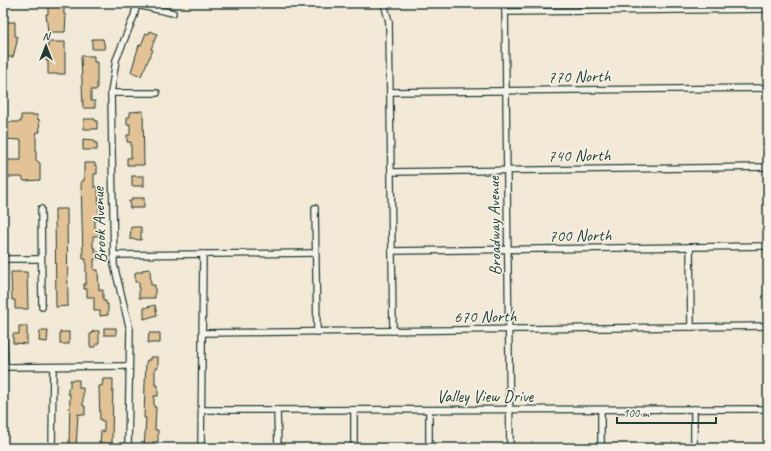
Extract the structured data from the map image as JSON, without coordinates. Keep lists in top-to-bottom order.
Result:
{
  "streets": {
    "street": [
      "770 North",
      "740 North",
      "Brook Avenue",
      "Broadway Avenue",
      "700 North",
      "670 North",
      "Valley View Drive"
    ]
  },
  "crossings": [
    ["770 North", "Broadway Avenue"],
    ["740 North", "Broadway Avenue"],
    ["Broadway Avenue", "700 North"],
    ["Broadway Avenue", "670 North"],
    ["Broadway Avenue", "Valley View Drive"]
  ],
  "scale_bar": "100 m",
  "north": "top"
}
